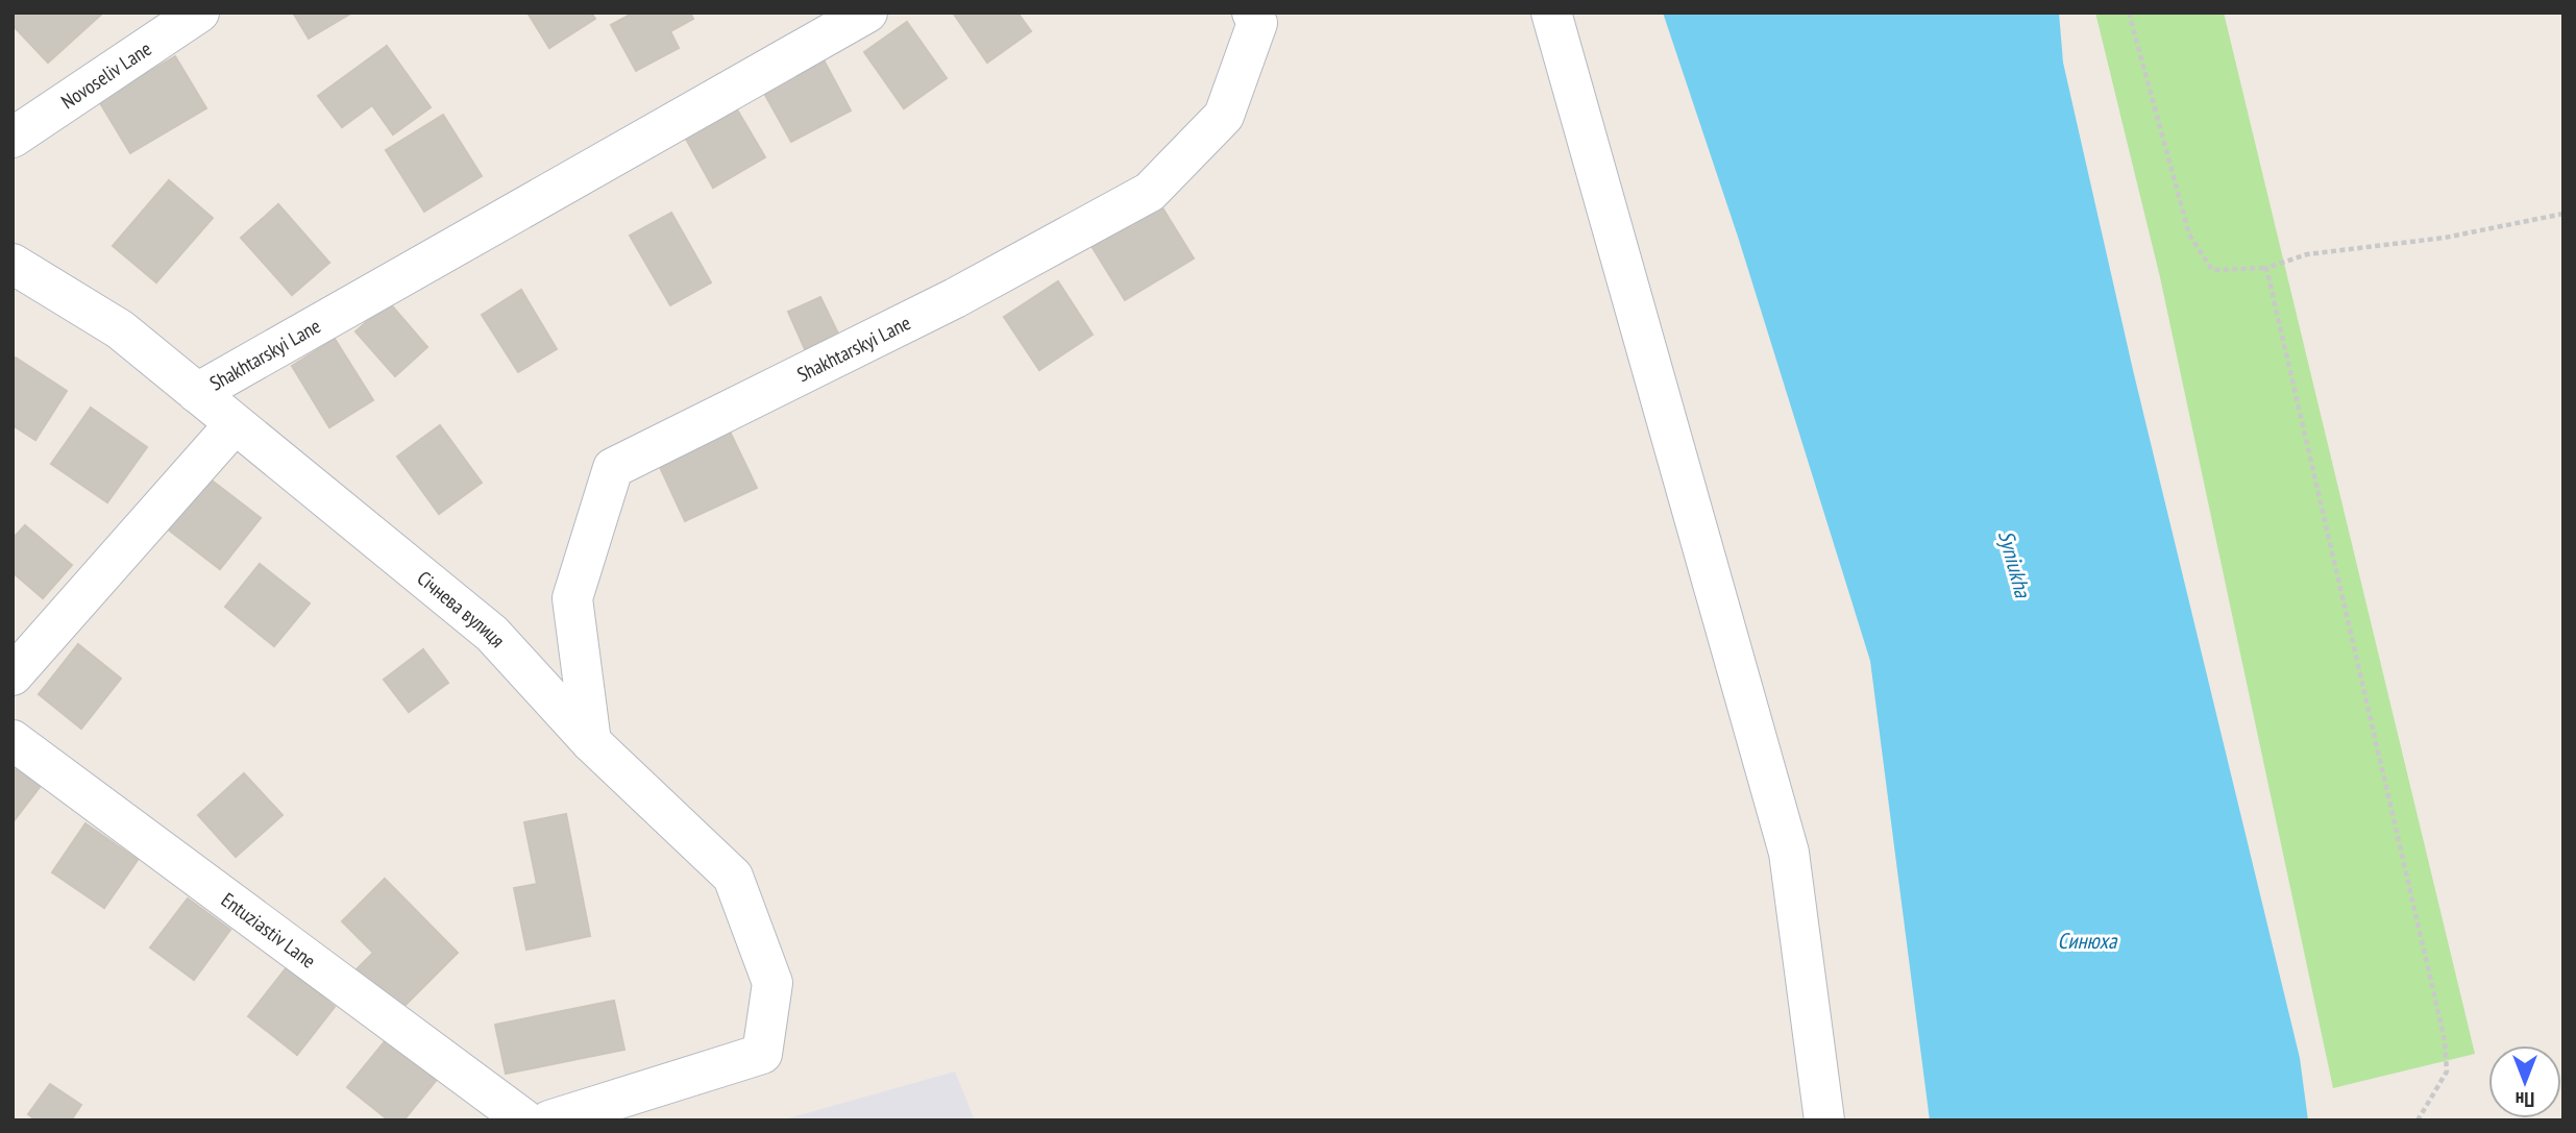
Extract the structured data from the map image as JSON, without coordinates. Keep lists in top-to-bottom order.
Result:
{
  "streets": {
    "street": [
      "Novoseliv Lane",
      "Shakhtarskyi Lane",
      "Січнева вулиця",
      "Entuziastiv Lane"
    ]
  },
  "crossings": [
    ["Shakhtarskyi Lane", "Січнева вулиця"]
  ],
  "water": ["Syniukha", "Синюха"],
  "north": "bottom"
}
